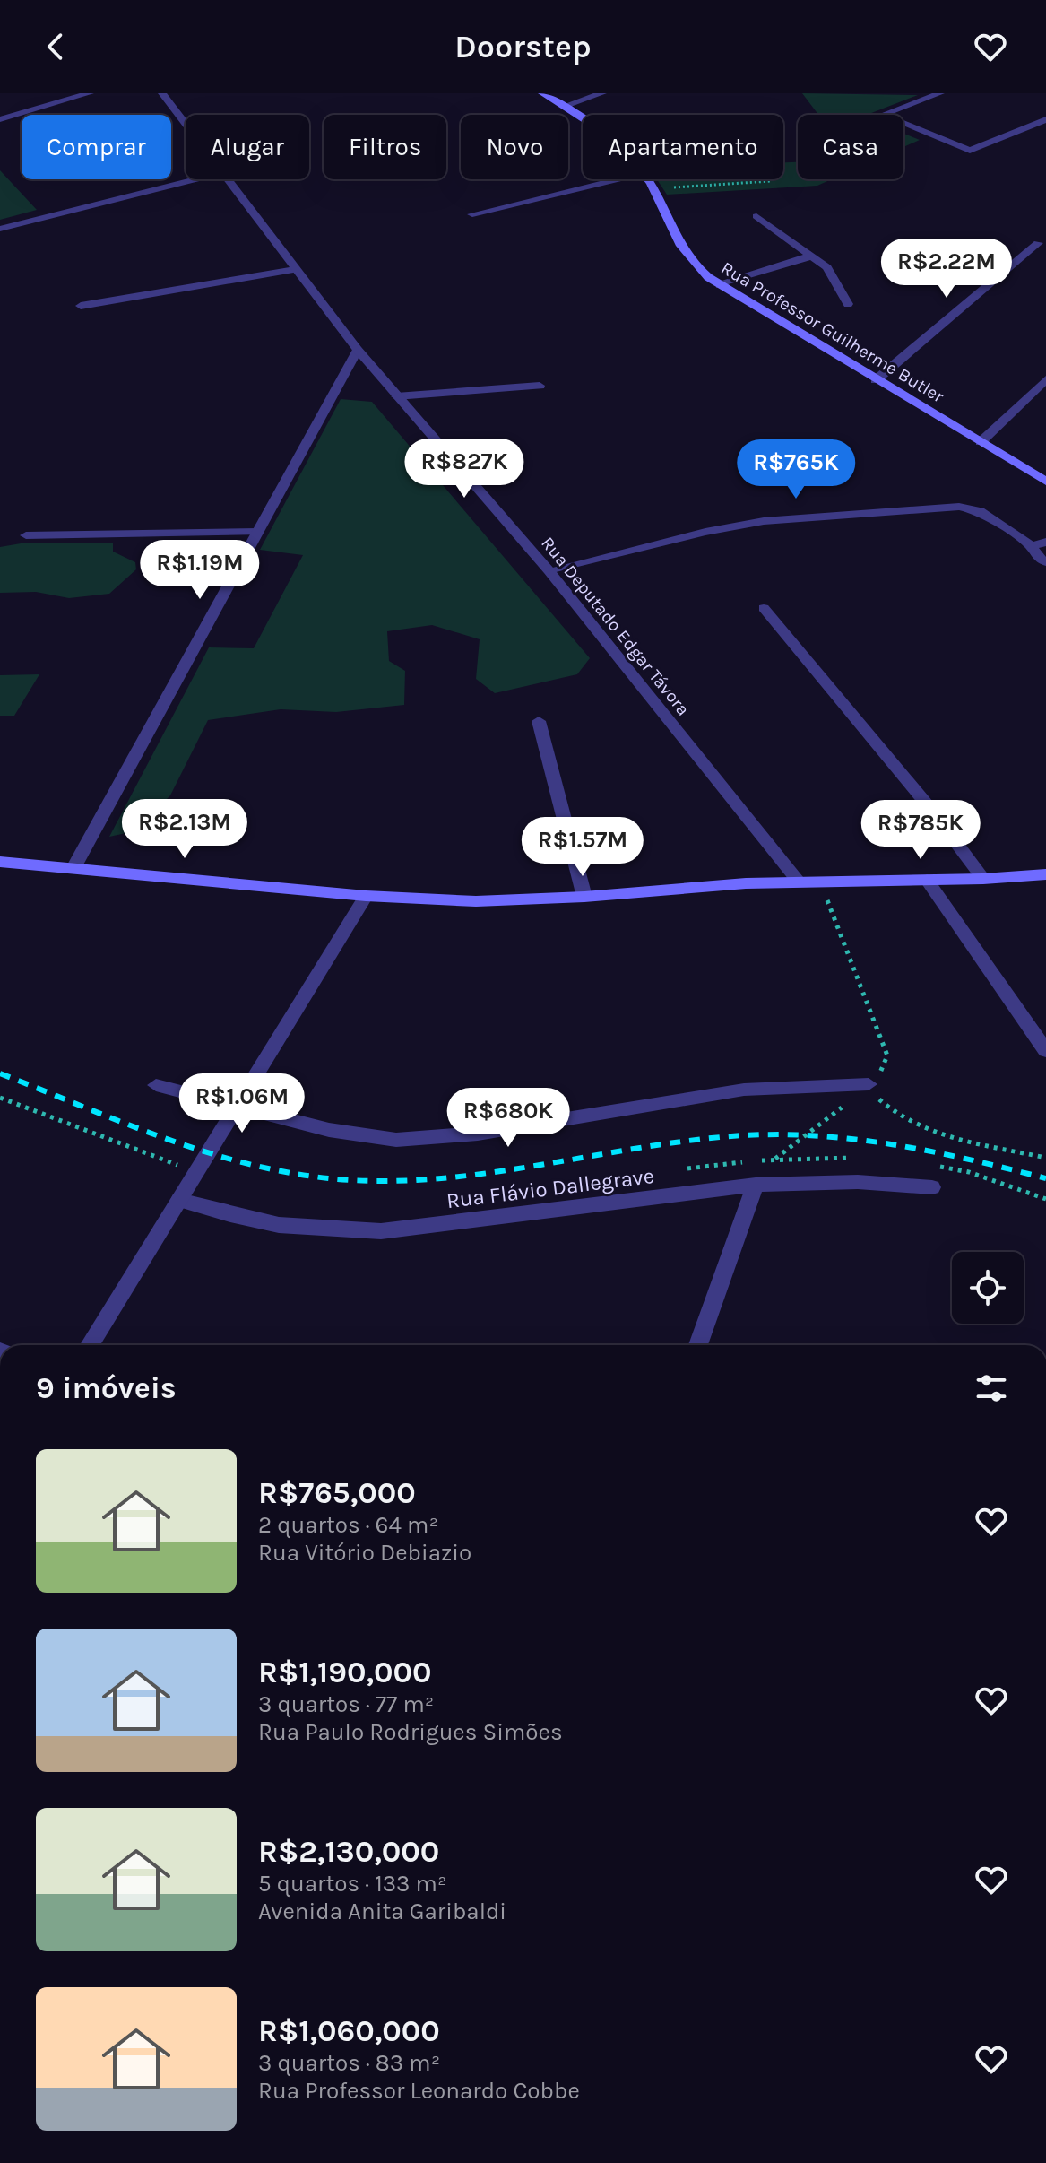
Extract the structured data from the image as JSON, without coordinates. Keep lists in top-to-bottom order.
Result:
{
  "streets": {
    "main road": ["Rua Professor Guilherme Butler"],
    "street": ["Rua Deputado Edgar Távora", "Rua Flávio Dallegrave"]
  },
  "page": {
    "header": "Doorstep",
    "chip": [
      "Comprar",
      "Alugar",
      "Filtros",
      "Novo",
      "Apartamento",
      "Casa"
    ],
    "price": [
      "R$2.22M",
      "R$827K",
      "R$765K",
      "R$1.19M",
      "R$2.13M",
      "R$785K",
      "R$1.57M",
      "R$1.06M",
      "R$680K"
    ],
    "heading": "9 imóveis",
    "list": [
      {
        "name": "R$765,000",
        "note": "2 quartos · 64 m² · Rua Vitório Debiazio"
      },
      {
        "name": "R$1,190,000",
        "note": "3 quartos · 77 m² · Rua Paulo Rodrigues Simões"
      },
      {
        "name": "R$2,130,000",
        "note": "5 quartos · 133 m² · Avenida Anita Garibaldi"
      },
      {
        "name": "R$1,060,000",
        "note": "3 quartos · 83 m² · Rua Professor Leonardo Cobbe"
      }
    ]
  }
}
